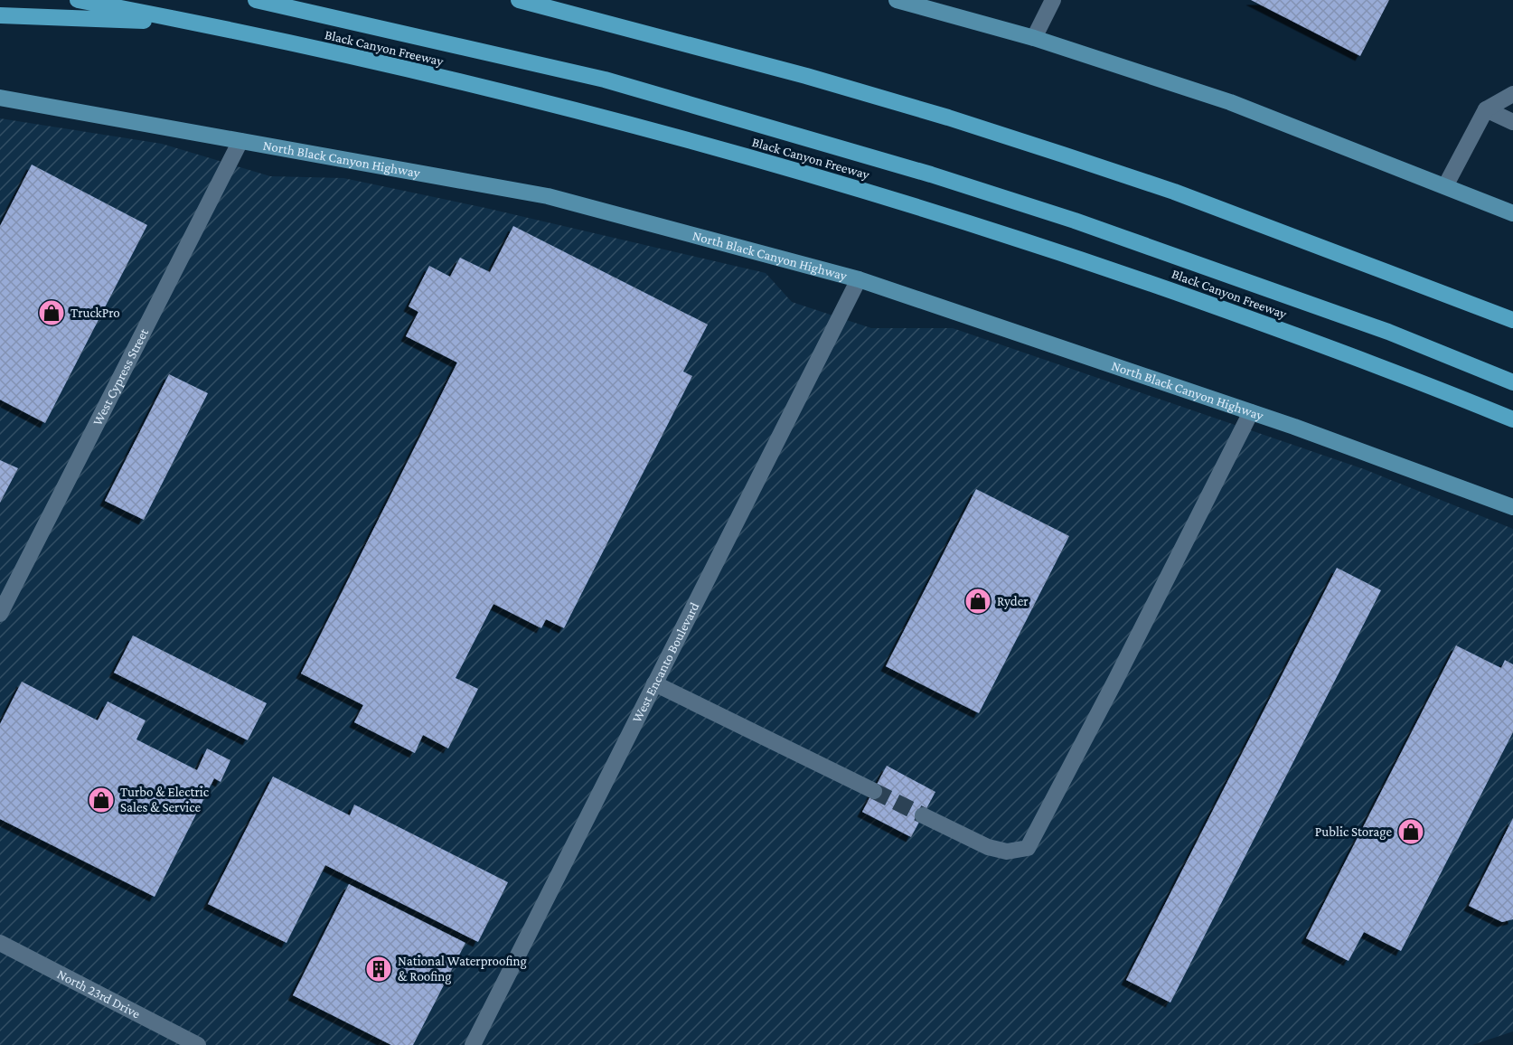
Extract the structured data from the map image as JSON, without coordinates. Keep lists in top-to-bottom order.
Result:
{
  "streets": {
    "highway": ["Black Canyon Freeway"],
    "main road": ["North Black Canyon Highway"],
    "street": ["West Cypress Street", "West Encanto Boulevard", "North 23rd Drive"]
  },
  "crossings": [
    ["North Black Canyon Highway", "West Cypress Street"],
    ["North Black Canyon Highway", "West Encanto Boulevard"]
  ],
  "places": {
    "shop": [
      "TruckPro",
      "Ryder",
      "Turbo & Electric Sales & Service",
      "Public Storage"
    ],
    "building": ["National Waterproofing & Roofing"]
  }
}
